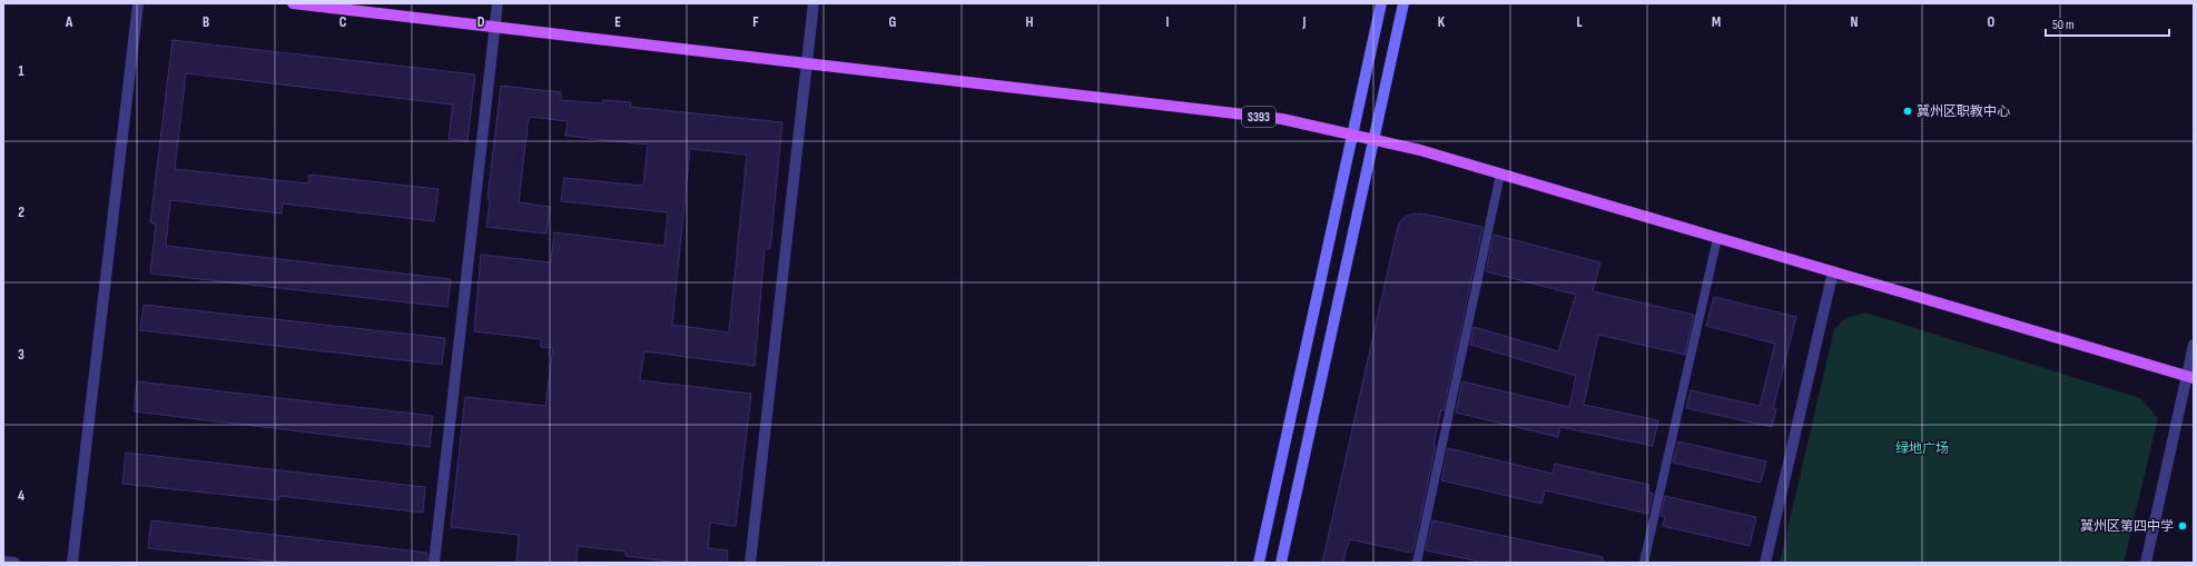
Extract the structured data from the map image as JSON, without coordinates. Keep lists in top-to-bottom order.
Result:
{
  "streets": {
    "main road": ["S393"]
  },
  "parks": ["绿地广场"],
  "places": ["冀州区职教中心", "冀州区第四中学"],
  "scale_bar": "50 m",
  "grid": {
    "columns": [
      "A",
      "B",
      "C",
      "D",
      "E",
      "F",
      "G",
      "H",
      "I",
      "J",
      "K",
      "L",
      "M",
      "N",
      "O"
    ],
    "rows": [
      "1",
      "2",
      "3",
      "4"
    ]
  }
}
